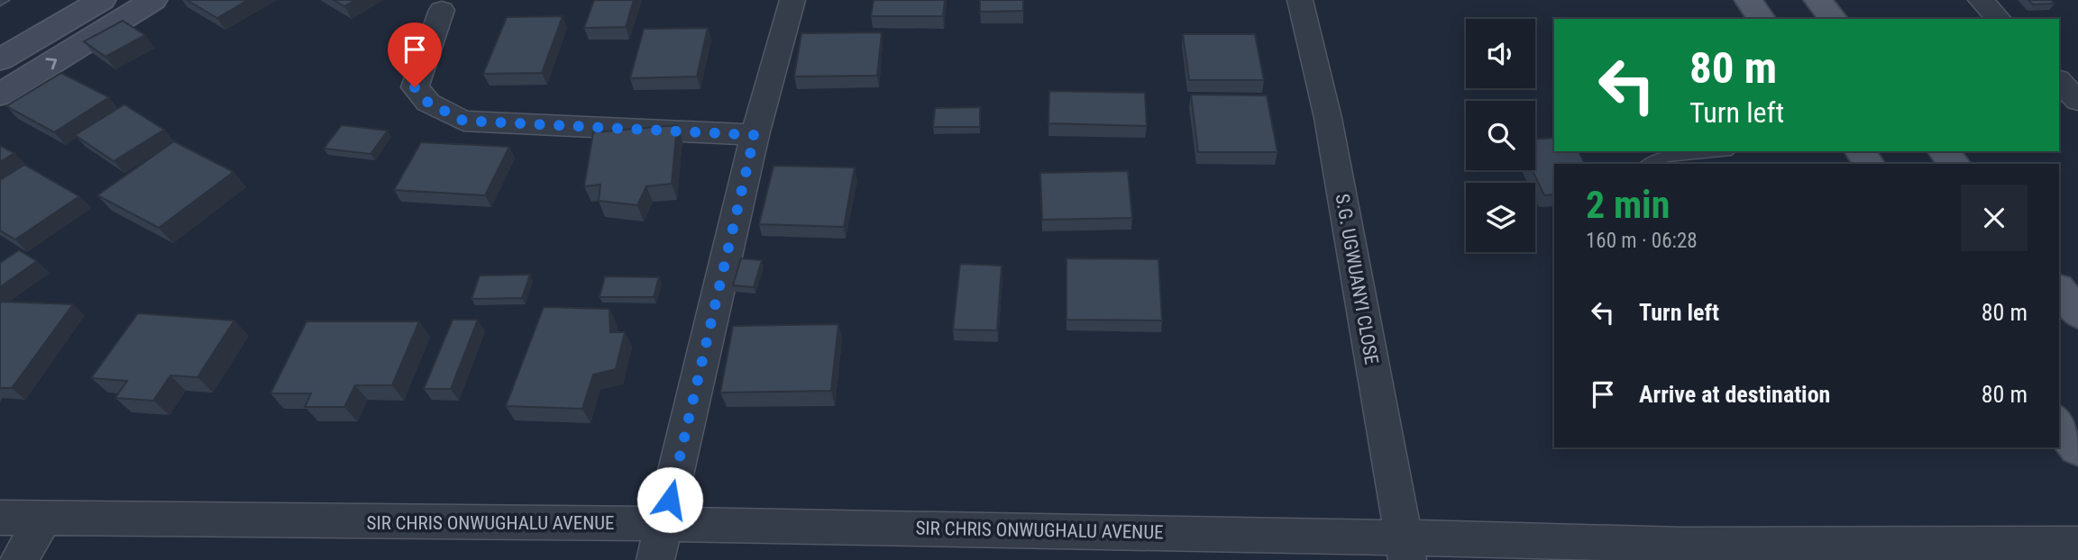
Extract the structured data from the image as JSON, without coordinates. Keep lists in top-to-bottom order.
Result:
{
  "streets": {
    "street": ["S.G. UGWUANYI CLOSE", "SIR CHRIS ONWUGHALU AVENUE"]
  },
  "crossings": [
    ["S.G. UGWUANYI CLOSE", "SIR CHRIS ONWUGHALU AVENUE"]
  ],
  "page": {
    "turn": ["80 m", "Turn left"],
    "heading": ["2 min", "160 m · 06:28"],
    "list": [
      {
        "name": "Turn left",
        "value": "80 m"
      },
      {
        "name": "Arrive at destination",
        "value": "80 m"
      }
    ]
  }
}
